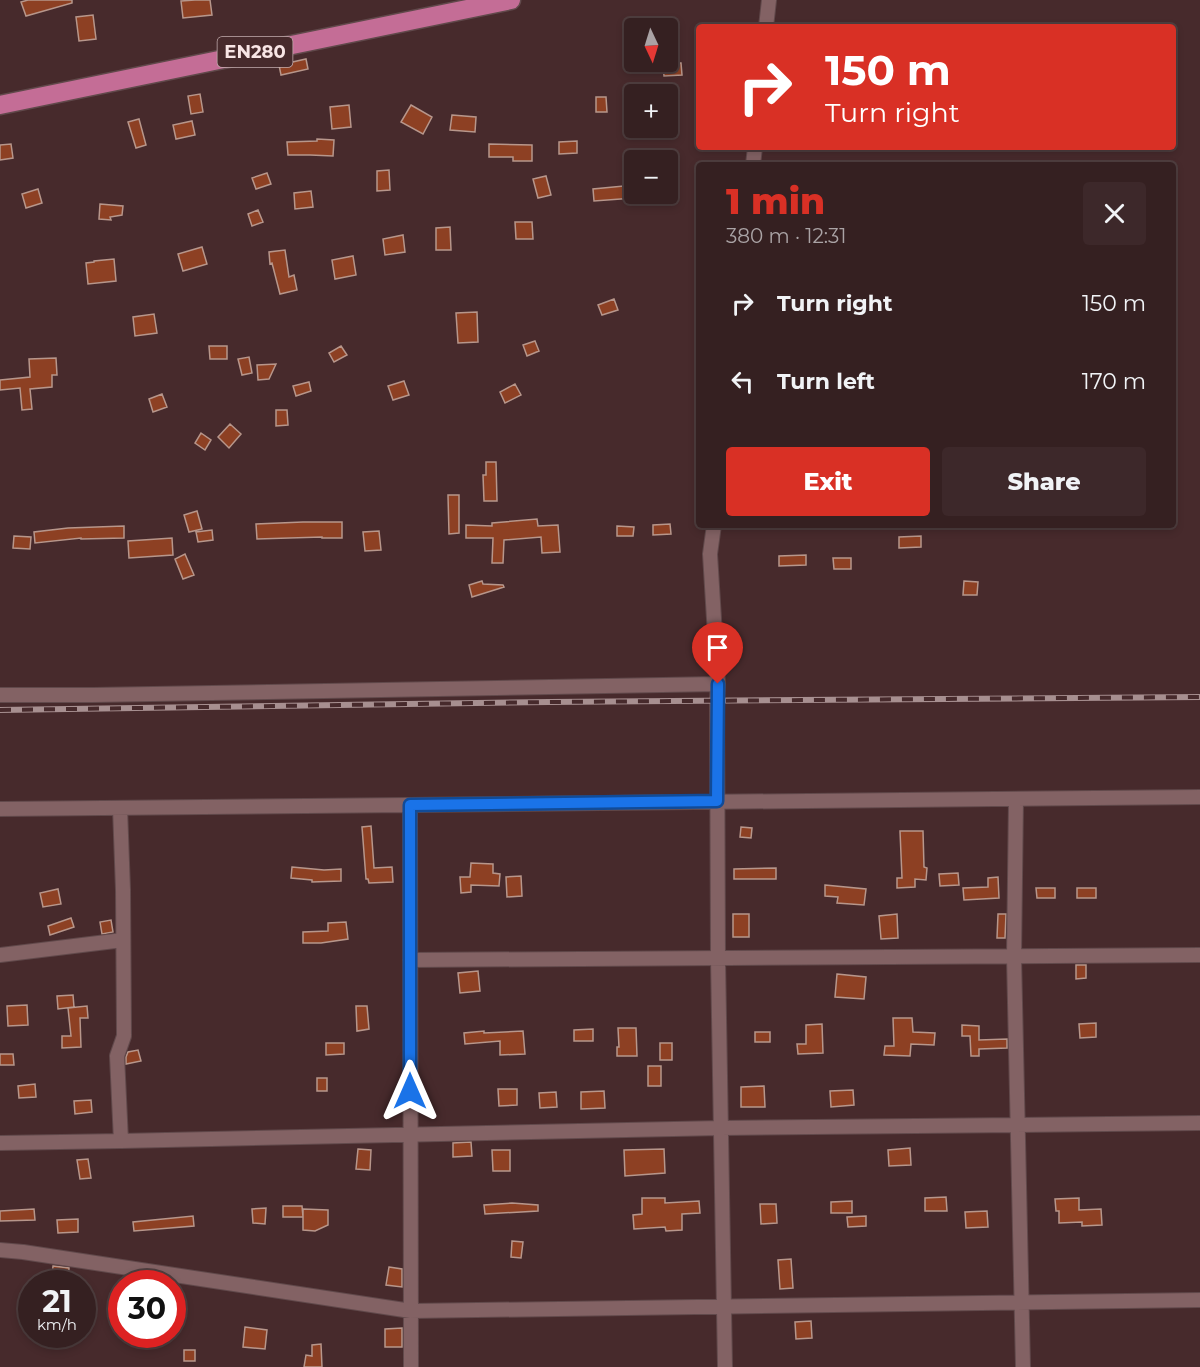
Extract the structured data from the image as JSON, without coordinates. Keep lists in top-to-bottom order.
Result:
{
  "streets": {
    "main road": ["EN280"]
  },
  "north": "bottom",
  "page": {
    "map_buttons": ["+", "−"],
    "turn": ["150 m", "Turn right"],
    "heading": ["1 min", "380 m · 12:31"],
    "list": [
      {
        "name": "Turn right",
        "value": "150 m"
      },
      {
        "name": "Turn left",
        "value": "170 m"
      }
    ],
    "buttons": ["Exit", "Share"],
    "speed": "21 km/h",
    "limit": "30"
  }
}
